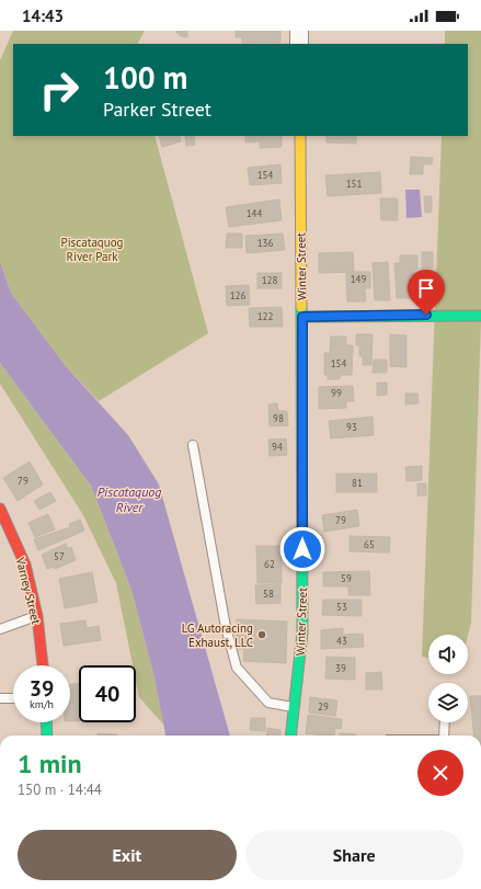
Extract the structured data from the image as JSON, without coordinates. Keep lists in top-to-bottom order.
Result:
{
  "streets": {
    "street": ["Winter Street", "Varney Street"]
  },
  "water": ["Piscataquog River"],
  "parks": ["Piscataquog River Park"],
  "places": ["LG Autoracing Exhaust, LLC"],
  "house_numbers": [
    "154",
    "151",
    "144",
    "136",
    "149",
    "128",
    "126",
    "122",
    "154",
    "99",
    "98",
    "93",
    "94",
    "79",
    "81",
    "79",
    "65",
    "57",
    "62",
    "59",
    "58",
    "53",
    "43",
    "39",
    "29"
  ],
  "page": {
    "status": "14:43",
    "turn": ["100 m", "Parker Street"],
    "speed": "39 km/h",
    "limit": "40",
    "heading": ["1 min", "150 m · 14:44"],
    "buttons": ["Exit", "Share"]
  }
}
